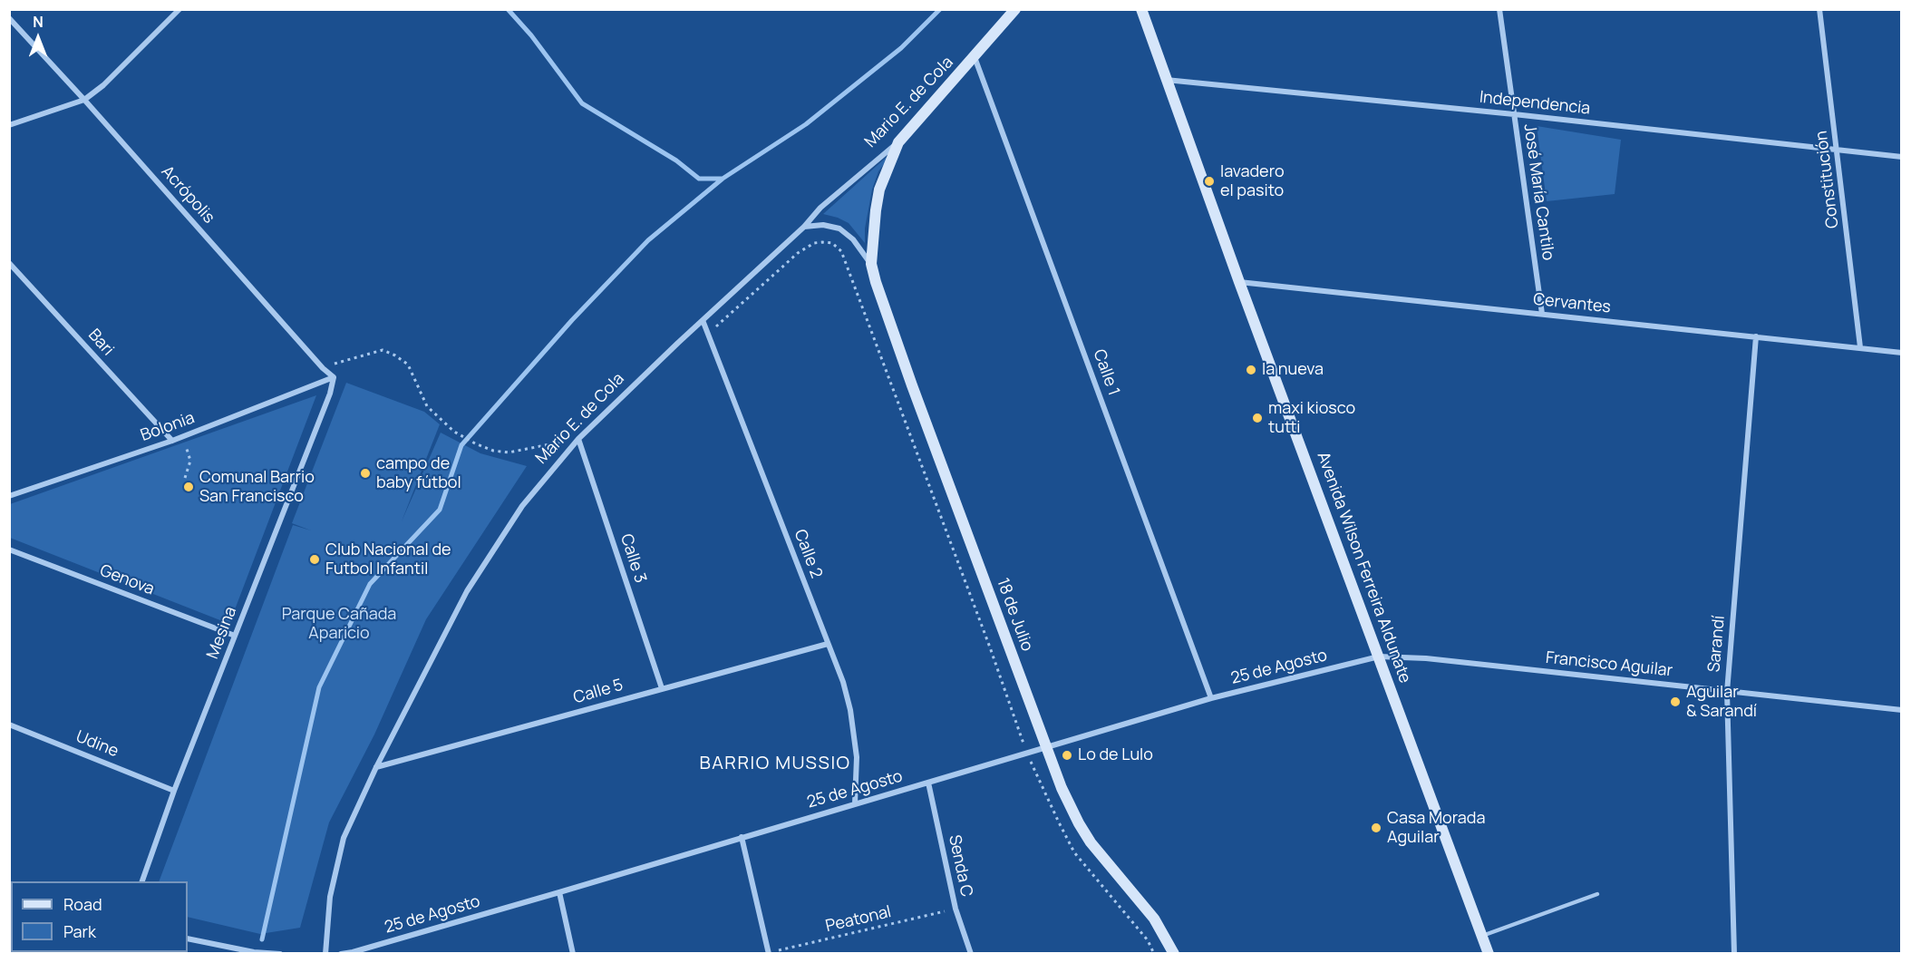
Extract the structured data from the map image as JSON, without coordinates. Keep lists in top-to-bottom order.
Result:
{
  "streets": {
    "street": [
      "Mario E. de Cola",
      "Independencia",
      "Constitución",
      "José María Cantilo",
      "Acrópolis",
      "Cervantes",
      "Bari",
      "Calle 1",
      "Bolonia",
      "Calle 2",
      "Calle 3",
      "Avenida Wilson Ferreira Aldunate",
      "Genova",
      "18 de Julio",
      "Mesina",
      "Sarandí",
      "Francisco Aguilar",
      "25 de Agosto",
      "Calle 5",
      "Udine",
      "Senda C"
    ],
    "path": ["Peatonal"]
  },
  "crossings": [
    ["Mario E. de Cola", "Calle 1"],
    ["Mario E. de Cola", "Calle 2"],
    ["Mario E. de Cola", "Calle 3"],
    ["Mario E. de Cola", "18 de Julio"],
    ["Mario E. de Cola", "Calle 5"],
    ["Independencia", "Constitución"],
    ["Independencia", "José María Cantilo"],
    ["Independencia", "Avenida Wilson Ferreira Aldunate"],
    ["Constitución", "Cervantes"],
    ["José María Cantilo", "Cervantes"],
    ["Acrópolis", "Bolonia"],
    ["Acrópolis", "Mesina"],
    ["Cervantes", "Avenida Wilson Ferreira Aldunate"],
    ["Cervantes", "Sarandí"],
    ["Bari", "Bolonia"],
    ["Calle 1", "25 de Agosto"],
    ["Bolonia", "Mesina"],
    ["Calle 2", "25 de Agosto"],
    ["Calle 2", "Calle 5"],
    ["Calle 3", "Calle 5"],
    ["Avenida Wilson Ferreira Aldunate", "Francisco Aguilar"],
    ["Avenida Wilson Ferreira Aldunate", "25 de Agosto"],
    ["Genova", "Mesina"],
    ["18 de Julio", "25 de Agosto"],
    ["Mesina", "Udine"],
    ["Sarandí", "Francisco Aguilar"],
    ["Francisco Aguilar", "25 de Agosto"],
    ["25 de Agosto", "Senda C"],
    ["Senda C", "Peatonal"]
  ],
  "districts": ["BARRIO MUSSIO"],
  "parks": ["Parque Cañada Aparicio"],
  "places": [
    "lavadero el pasito",
    "la nueva",
    "maxi kiosco tutti",
    "campo de baby fútbol",
    "Comunal Barrio San Francisco",
    "Club Nacional de Futbol Infantil",
    "Aguilar & Sarandí",
    "Lo de Lulo",
    "Casa Morada Aguilar"
  ],
  "legend": ["Road", "Park"],
  "north": "top"
}
